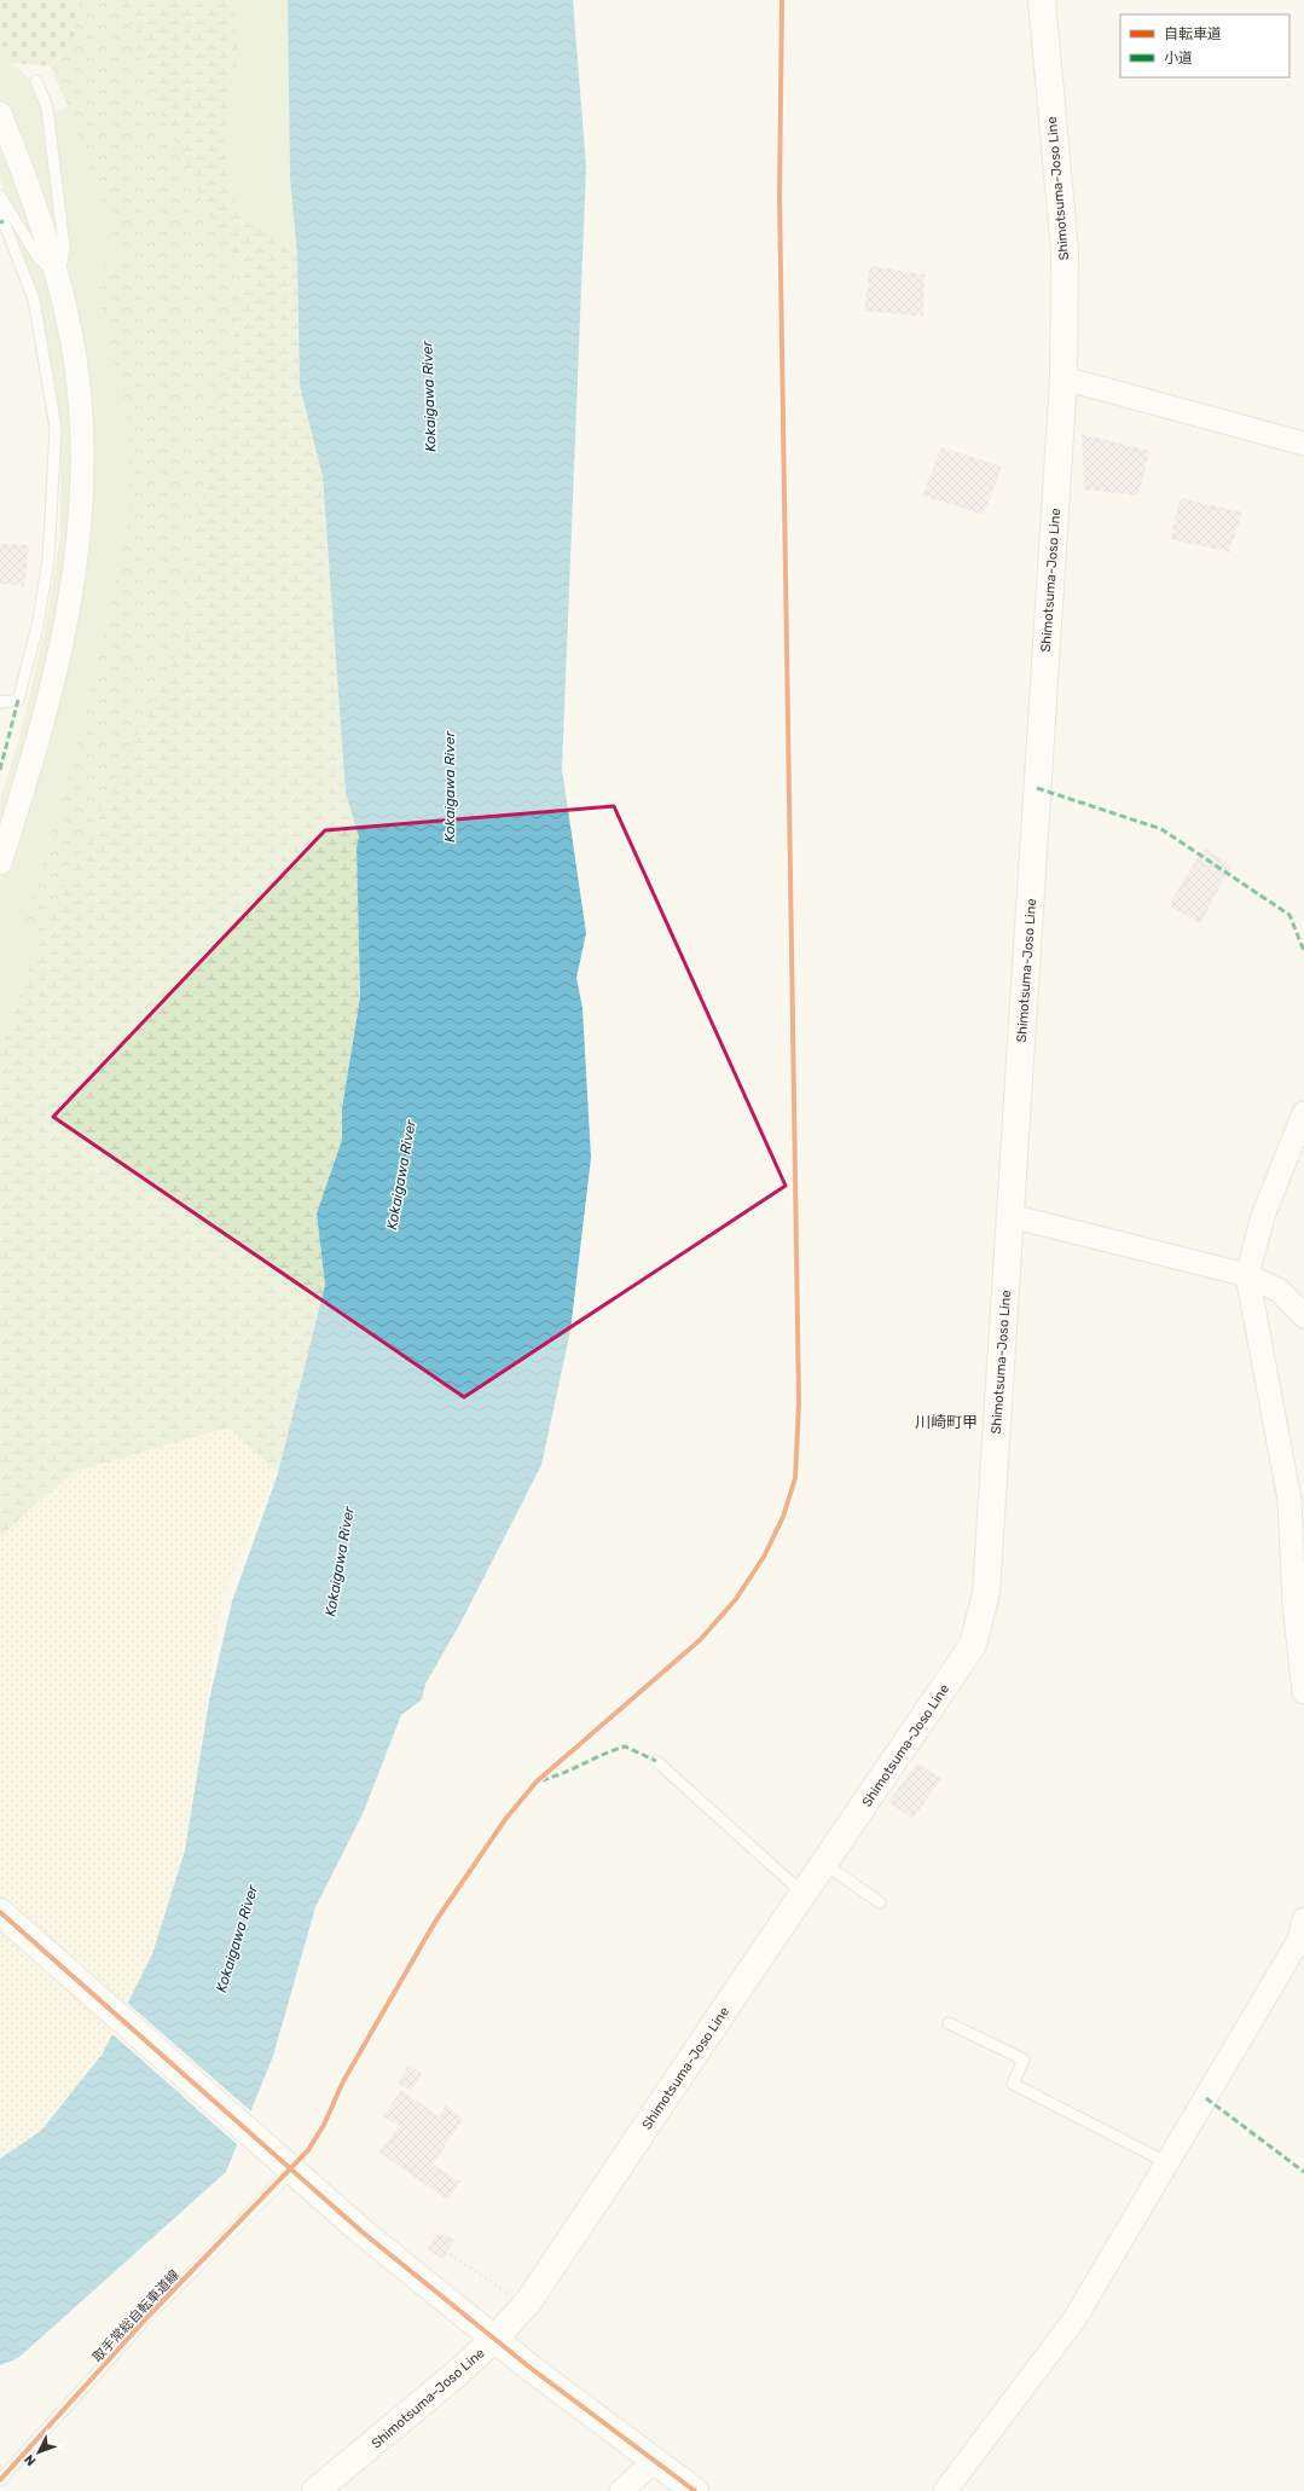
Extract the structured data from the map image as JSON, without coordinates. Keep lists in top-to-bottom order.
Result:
{
  "streets": {
    "main road": ["Shimotsuma-Joso Line"],
    "lane": ["取手常総自転車道線"]
  },
  "districts": ["川崎町甲"],
  "water": ["Kokaigawa River"],
  "legend": ["自転車道", "小道"],
  "north": "bottom left"
}
